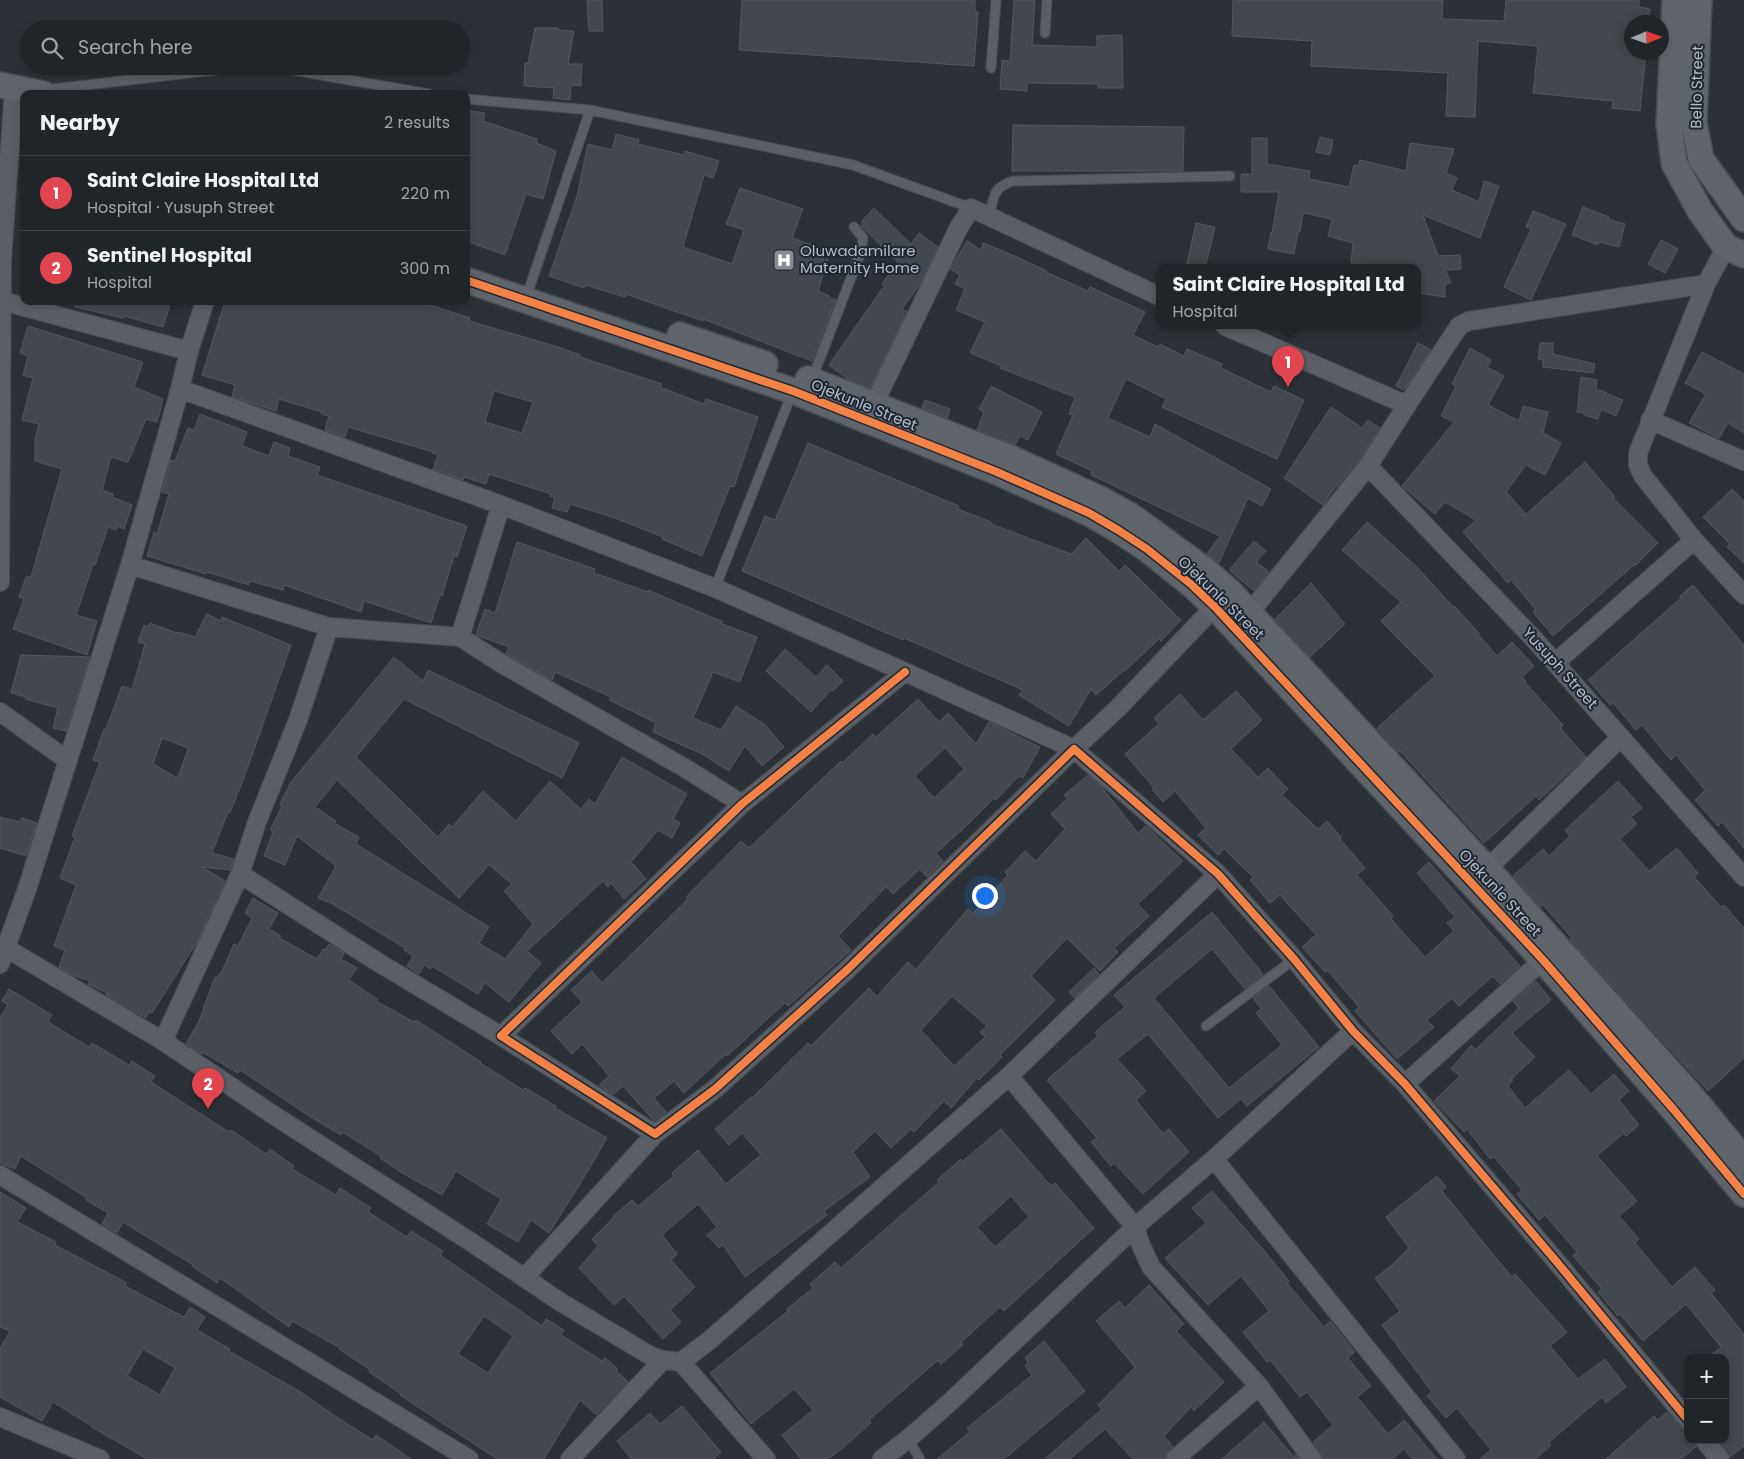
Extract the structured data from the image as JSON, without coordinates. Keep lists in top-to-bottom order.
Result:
{
  "streets": {
    "street": ["Bello Street", "Ojekunle Street", "Yusuph Street"]
  },
  "places": {
    "hospital": ["Oluwadamilare Maternity Home"]
  },
  "north": "right",
  "page": {
    "search": "Search here",
    "heading": ["Nearby", "2 results"],
    "list": [
      {
        "mark": "1",
        "name": "Saint Claire Hospital Ltd",
        "note": "Hospital · Yusuph Street",
        "value": "220 m"
      },
      {
        "mark": "2",
        "name": "Sentinel Hospital",
        "note": "Hospital",
        "value": "300 m"
      }
    ],
    "popup": ["Saint Claire Hospital Ltd", "Hospital"],
    "pins": ["1", "2"],
    "map_buttons": ["+", "−"]
  }
}
